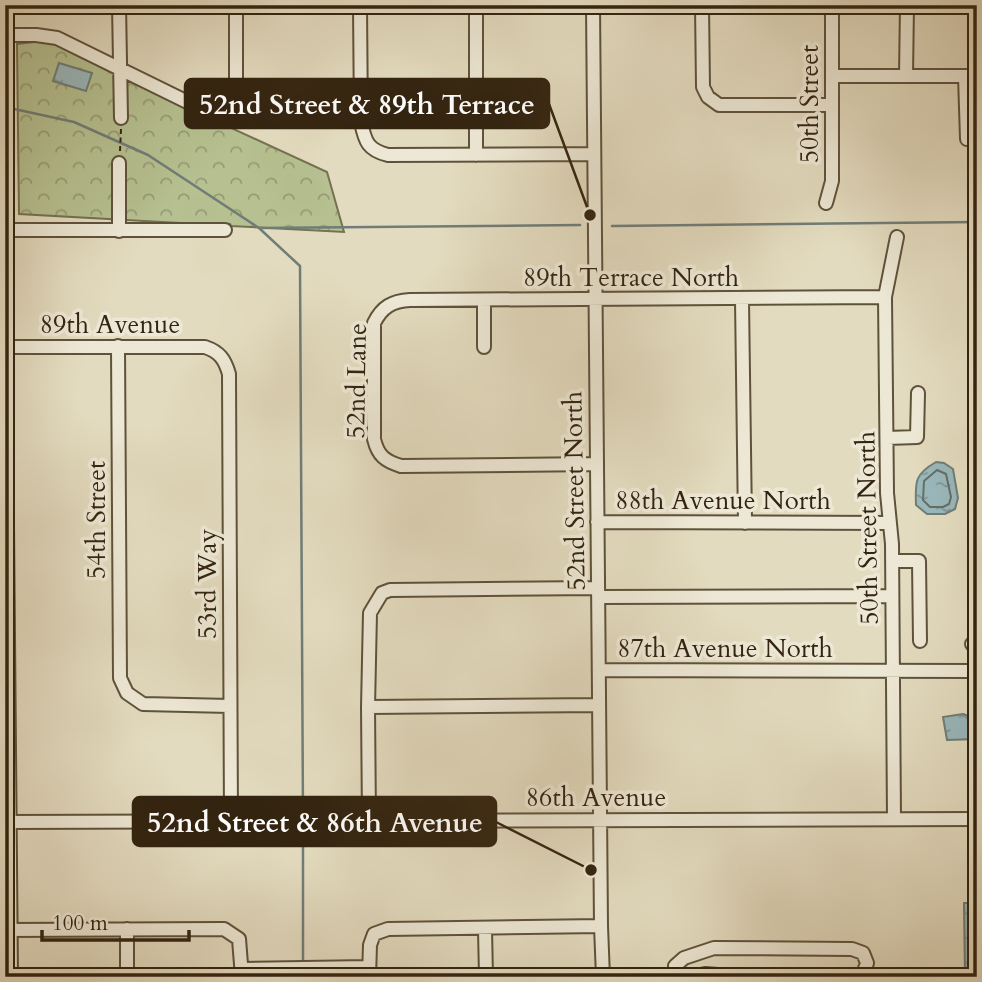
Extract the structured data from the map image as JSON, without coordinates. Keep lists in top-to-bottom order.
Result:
{
  "streets": {
    "street": [
      "50th Street",
      "89th Terrace North",
      "89th Avenue",
      "52nd Lane",
      "52nd Street North",
      "88th Avenue North",
      "54th Street",
      "50th Street North",
      "53rd Way",
      "87th Avenue North",
      "86th Avenue"
    ]
  },
  "crossings": [
    ["89th Terrace North", "52nd Lane"],
    ["89th Terrace North", "52nd Street North"],
    ["89th Terrace North", "50th Street North"],
    ["89th Avenue", "54th Street"],
    ["89th Avenue", "53rd Way"],
    ["52nd Lane", "52nd Street North"],
    ["52nd Street North", "88th Avenue North"],
    ["52nd Street North", "87th Avenue North"],
    ["52nd Street North", "86th Avenue"],
    ["88th Avenue North", "50th Street North"],
    ["54th Street", "53rd Way"],
    ["50th Street North", "87th Avenue North"],
    ["50th Street North", "86th Avenue"],
    ["53rd Way", "86th Avenue"]
  ],
  "places": ["52nd Street & 89th Terrace", "52nd Street & 86th Avenue"],
  "scale_bar": "100 m"
}
